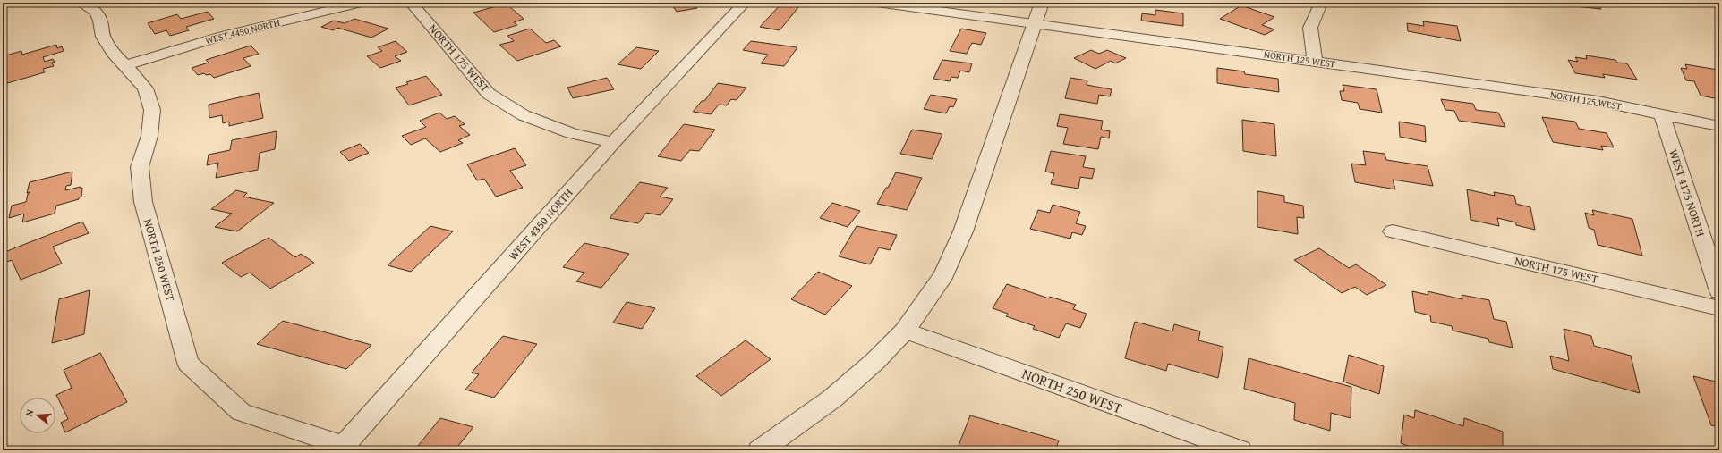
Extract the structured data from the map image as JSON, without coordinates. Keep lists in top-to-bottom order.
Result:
{
  "streets": {
    "street": [
      "WEST 4450 NORTH",
      "NORTH 175 WEST",
      "NORTH 125 WEST",
      "WEST 4175 NORTH",
      "WEST 4350 NORTH",
      "NORTH 250 WEST"
    ]
  },
  "crossings": [
    ["WEST 4450 NORTH", "NORTH 250 WEST"],
    ["NORTH 175 WEST", "WEST 4350 NORTH"],
    ["NORTH 125 WEST", "WEST 4175 NORTH"],
    ["WEST 4350 NORTH", "NORTH 250 WEST"]
  ],
  "north": "left"
}
